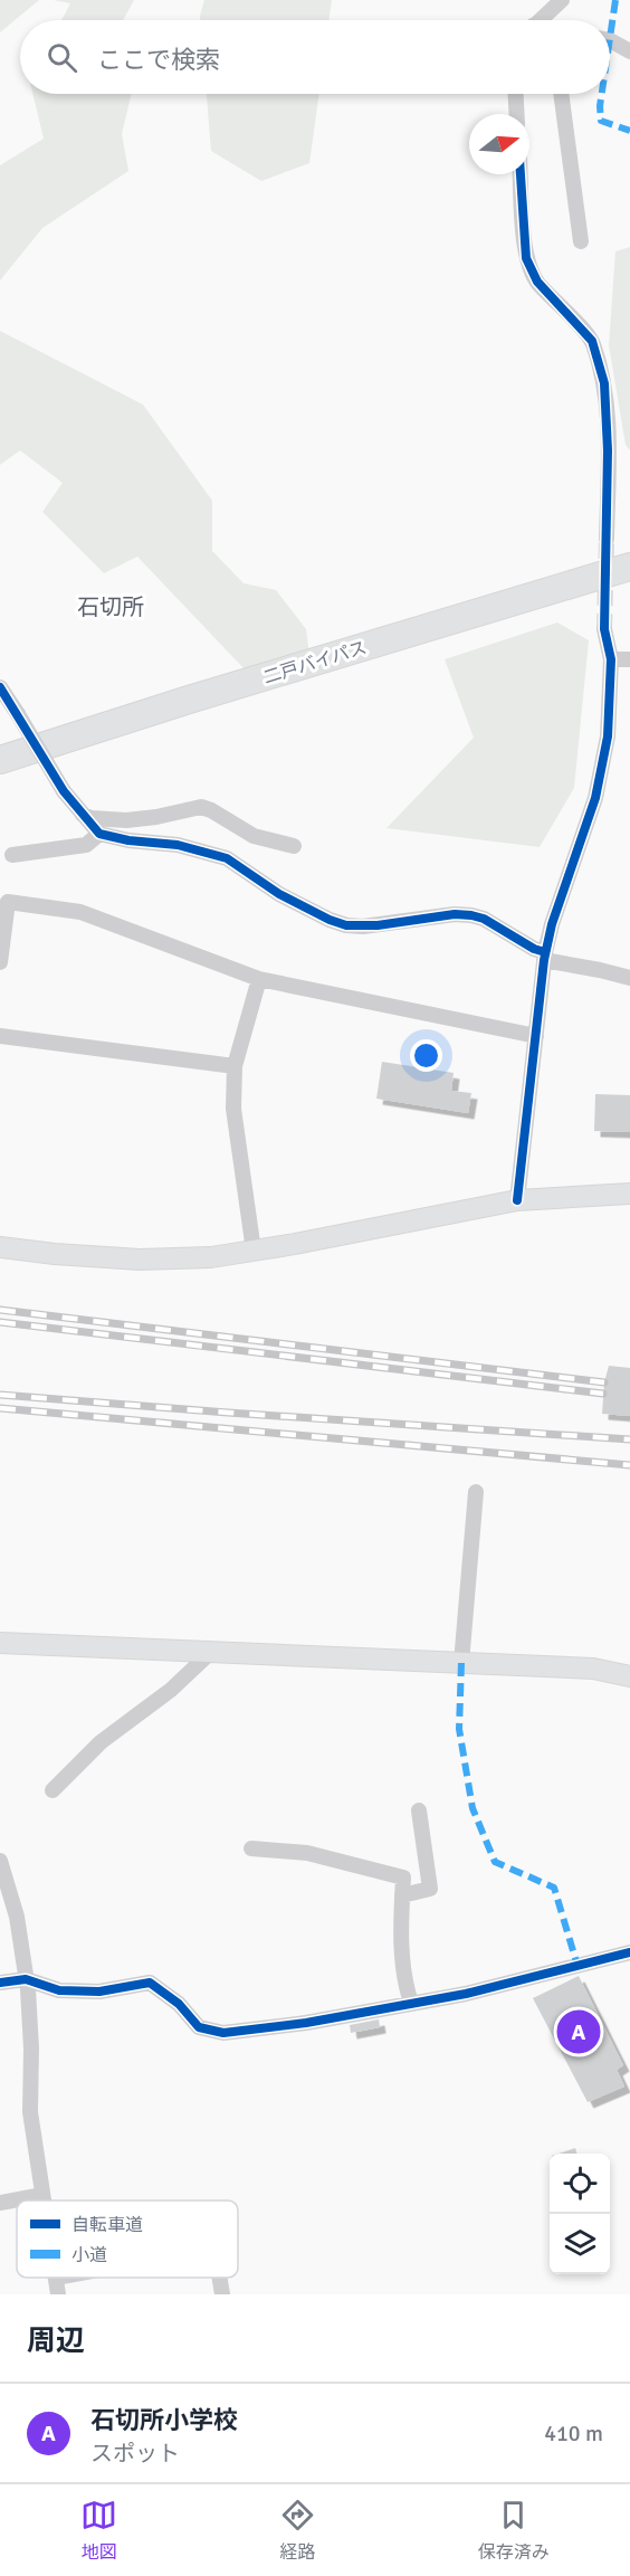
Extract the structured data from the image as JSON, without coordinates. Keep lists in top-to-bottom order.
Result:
{
  "streets": {
    "highway": ["二戸バイパス"]
  },
  "districts": ["石切所"],
  "legend": ["自転車道", "小道"],
  "north": "right",
  "page": {
    "search": "ここで検索",
    "pins": "A",
    "heading": "周辺",
    "list": [
      {
        "mark": "A",
        "name": "石切所小学校",
        "note": "スポット",
        "value": "410 m"
      }
    ],
    "nav": ["地図", "経路", "保存済み"]
  }
}
